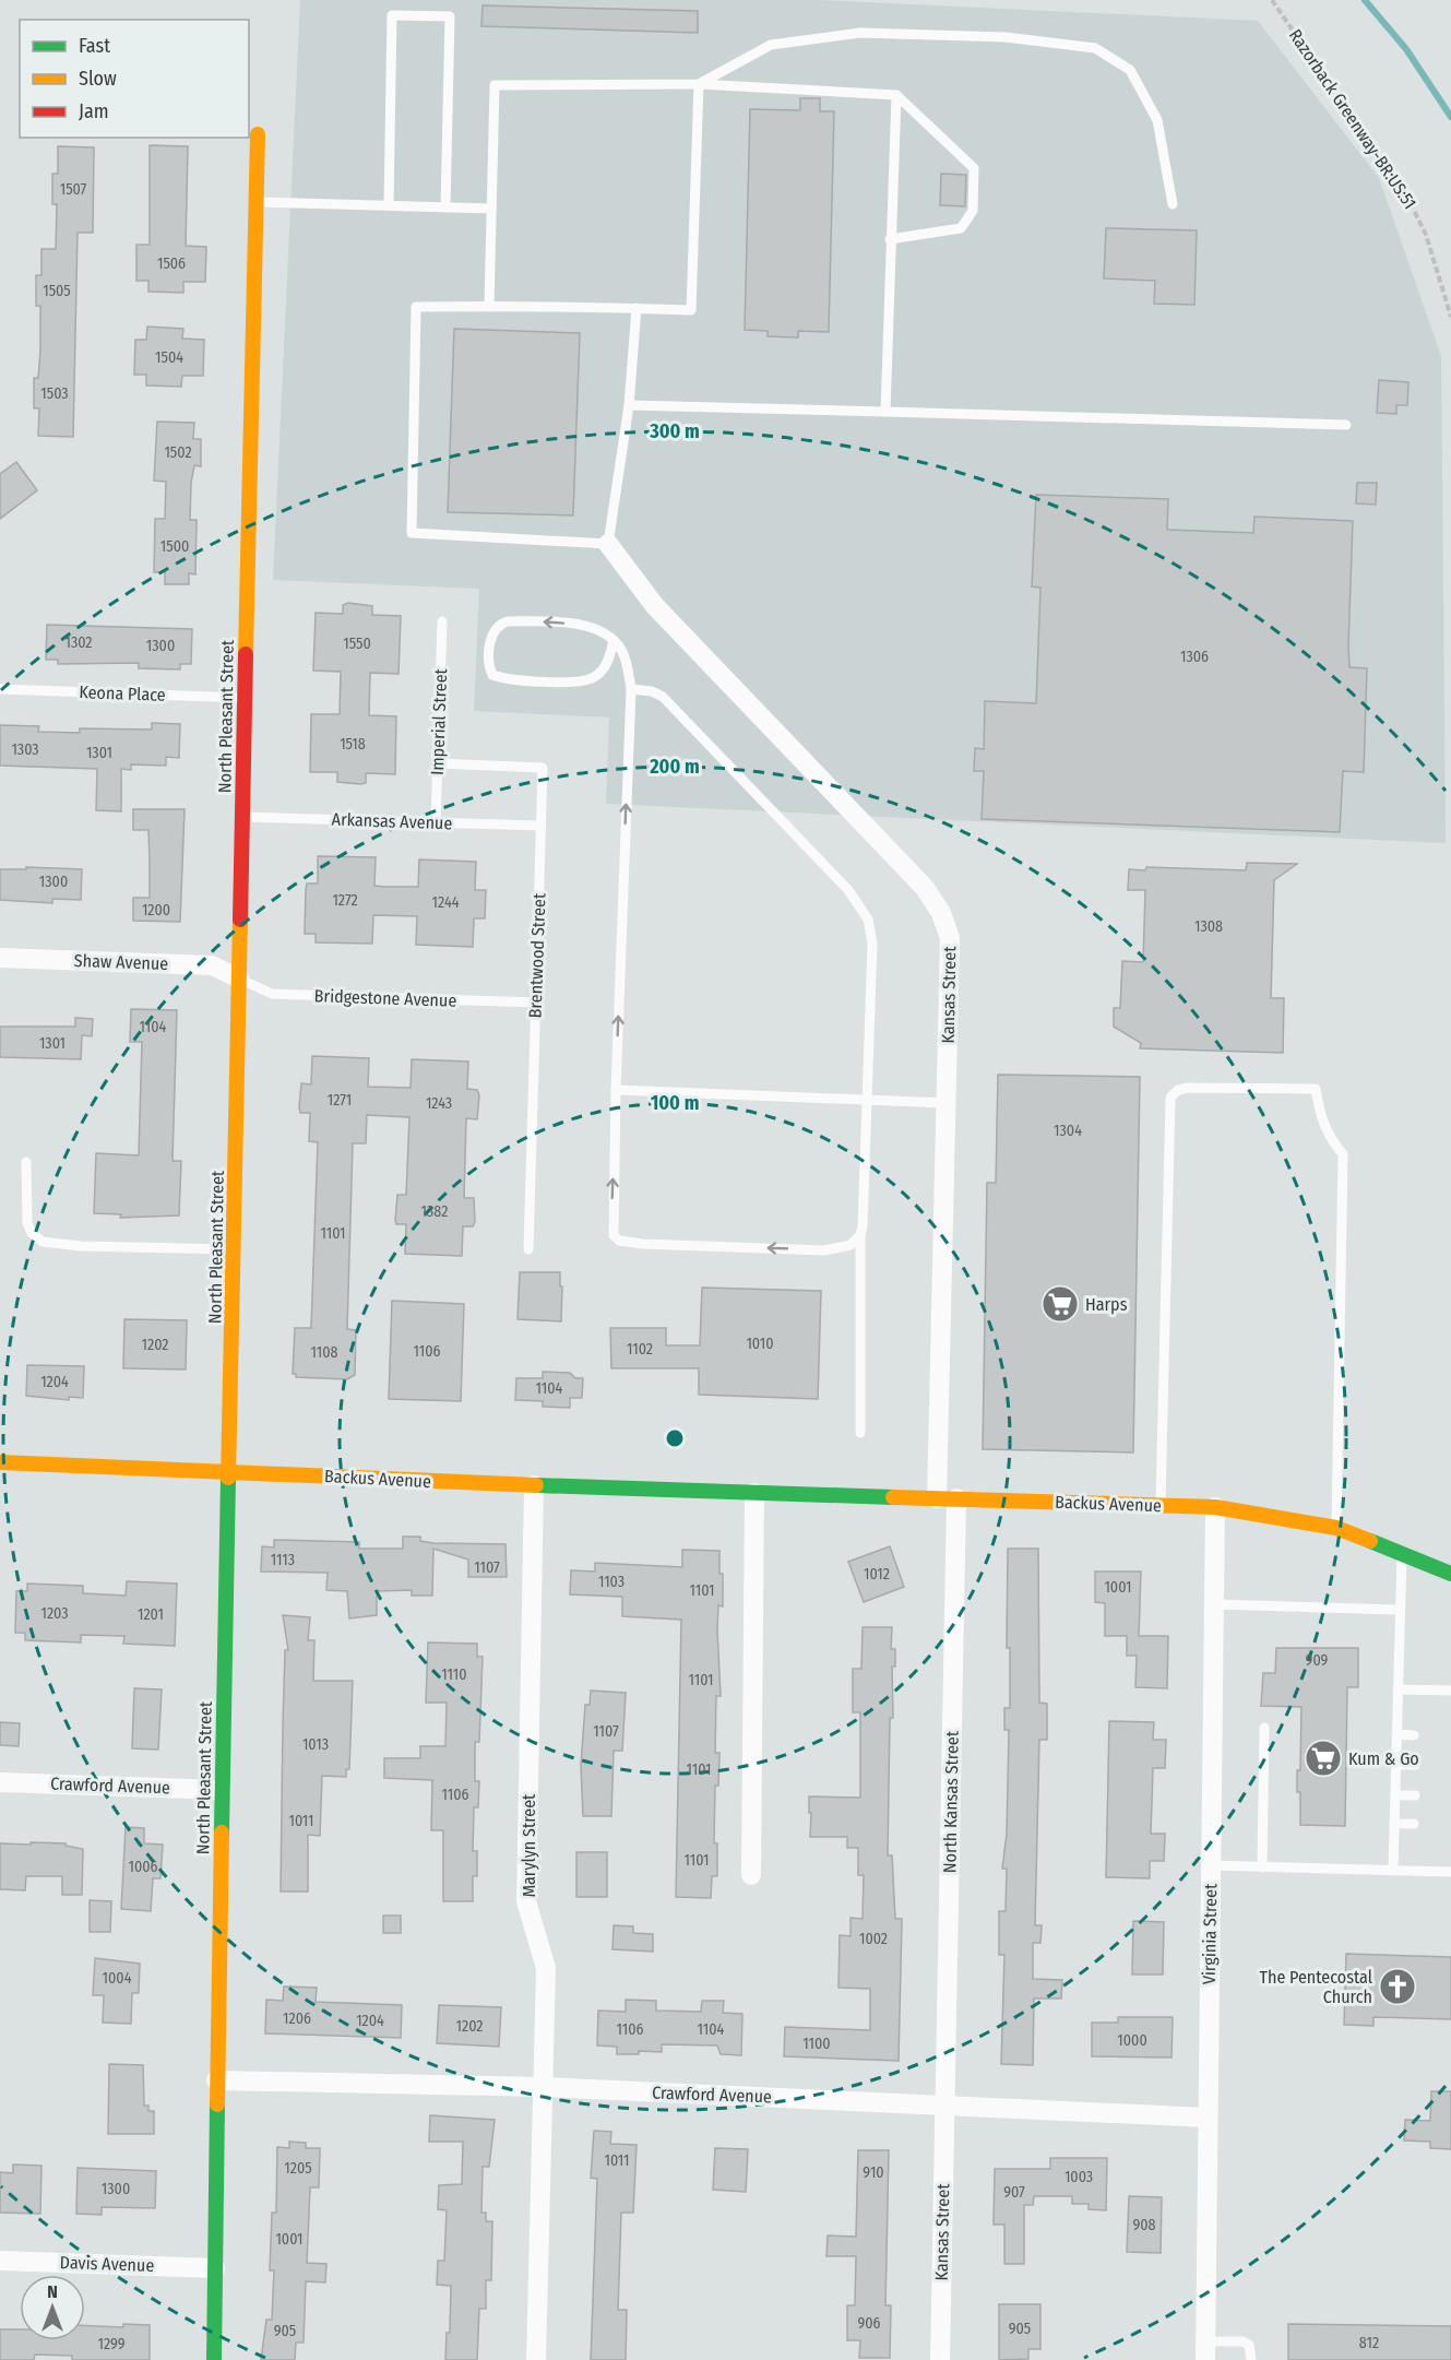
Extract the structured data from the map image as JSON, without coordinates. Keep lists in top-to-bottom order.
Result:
{
  "streets": {
    "street": [
      "North Pleasant Street",
      "Shaw Avenue",
      "Kansas Street",
      "Backus Avenue",
      "Crawford Avenue",
      "North Kansas Street",
      "Marylyn Street",
      "Virginia Street",
      "Davis Avenue"
    ],
    "lane": [
      "Keona Place",
      "Imperial Street",
      "Arkansas Avenue",
      "Brentwood Street",
      "Bridgestone Avenue"
    ],
    "path": ["Razorback Greenway-BR:US:51"]
  },
  "crossings": [
    ["Keona Place", "North Pleasant Street"],
    ["North Pleasant Street", "Arkansas Avenue"],
    ["North Pleasant Street", "Shaw Avenue"],
    ["North Pleasant Street", "Bridgestone Avenue"],
    ["North Pleasant Street", "Backus Avenue"],
    ["North Pleasant Street", "Crawford Avenue"],
    ["North Pleasant Street", "Davis Avenue"],
    ["Imperial Street", "Arkansas Avenue"],
    ["Imperial Street", "Brentwood Street"],
    ["Arkansas Avenue", "Brentwood Street"],
    ["Brentwood Street", "Bridgestone Avenue"],
    ["Shaw Avenue", "Bridgestone Avenue"],
    ["Kansas Street", "Backus Avenue"],
    ["Kansas Street", "Crawford Avenue"],
    ["Kansas Street", "North Kansas Street"],
    ["Backus Avenue", "North Kansas Street"],
    ["Backus Avenue", "Marylyn Street"],
    ["Backus Avenue", "Virginia Street"],
    ["Crawford Avenue", "North Kansas Street"],
    ["Crawford Avenue", "Marylyn Street"],
    ["Crawford Avenue", "Virginia Street"]
  ],
  "places": {
    "supermarket": ["Harps", "Kum & Go"],
    "church": ["The Pentecostal Church"]
  },
  "house_numbers": [
    "1507",
    "1506",
    "1505",
    "1504",
    "1503",
    "1502",
    "1500",
    "1302",
    "1550",
    "1300",
    "1306",
    "1518",
    "1303",
    "1301",
    "1300",
    "1272",
    "1244",
    "1200",
    "1308",
    "1104",
    "1301",
    "1271",
    "1243",
    "1304",
    "1382",
    "1101",
    "1010",
    "1202",
    "1102",
    "1106",
    "1108",
    "1204",
    "1104",
    "1113",
    "1107",
    "1012",
    "1103",
    "1001",
    "1101",
    "1203",
    "1201",
    "909",
    "1110",
    "1101",
    "1107",
    "1013",
    "1101",
    "1106",
    "1011",
    "1101",
    "1006",
    "1002",
    "1004",
    "1206",
    "1204",
    "1202",
    "1106",
    "1104",
    "1000",
    "1100",
    "1011",
    "1205",
    "910",
    "1003",
    "1300",
    "907",
    "908",
    "1001",
    "906",
    "905",
    "905",
    "812",
    "1299"
  ],
  "legend": ["Fast", "Slow", "Jam"],
  "north": "top",
  "rings": ["300 m", "200 m", "100 m"]
}
